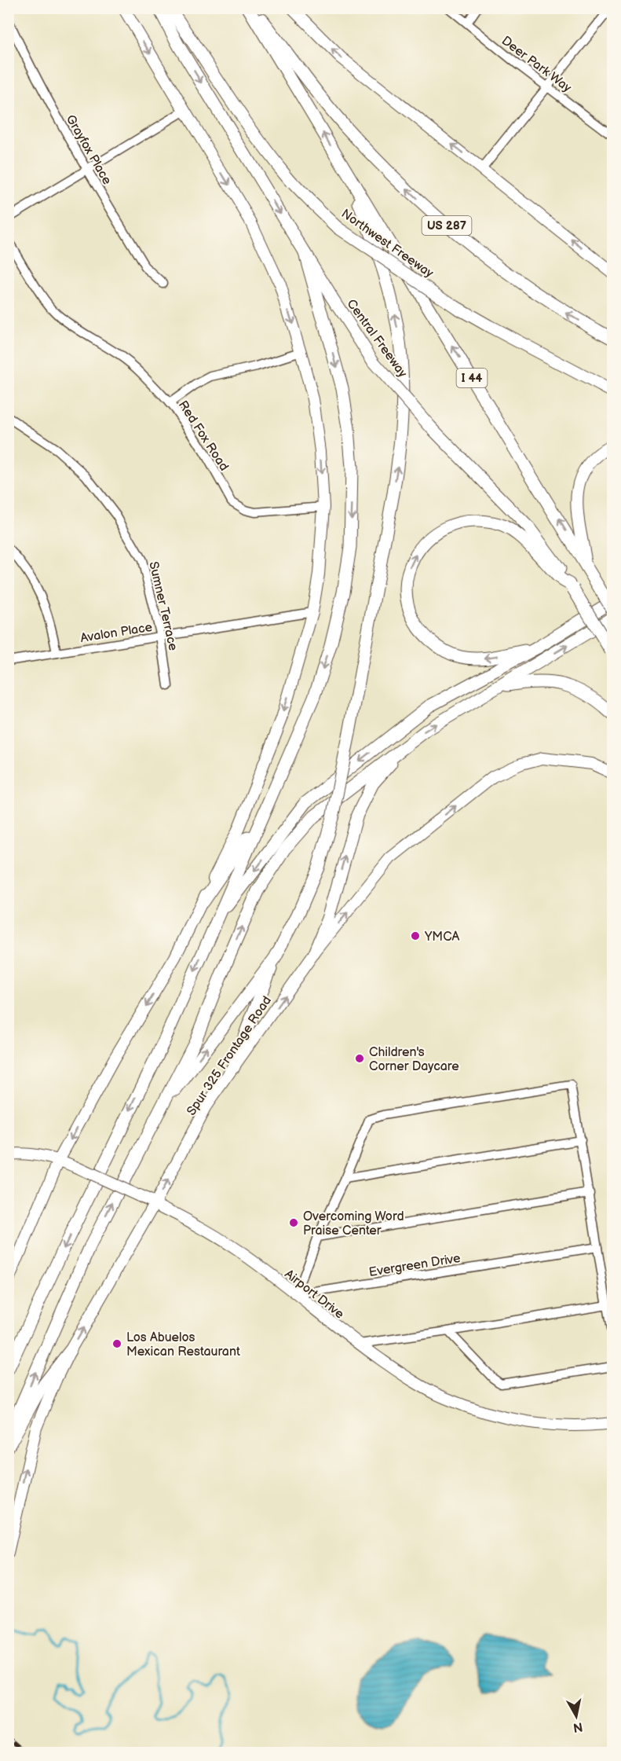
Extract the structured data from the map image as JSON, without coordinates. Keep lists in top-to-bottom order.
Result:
{
  "streets": {
    "highway": [
      "US 287",
      "Northwest Freeway",
      "Central Freeway",
      "I 44"
    ],
    "main road": ["Spur 325 Frontage Road", "Airport Drive"],
    "street": [
      "Deer Park Way",
      "Grayfox Place",
      "Red Fox Road",
      "Sumner Terrace",
      "Avalon Place",
      "Evergreen Drive"
    ]
  },
  "crossings": [
    ["Sumner Terrace", "Avalon Place"],
    ["Spur 325 Frontage Road", "Airport Drive"],
    ["Evergreen Drive", "Airport Drive"]
  ],
  "one_way": ["Spur 325 Frontage Road"],
  "places": [
    "YMCA",
    "Children's Corner Daycare",
    "Overcoming Word Praise Center",
    "Los Abuelos Mexican Restaurant"
  ],
  "north": "bottom"
}
